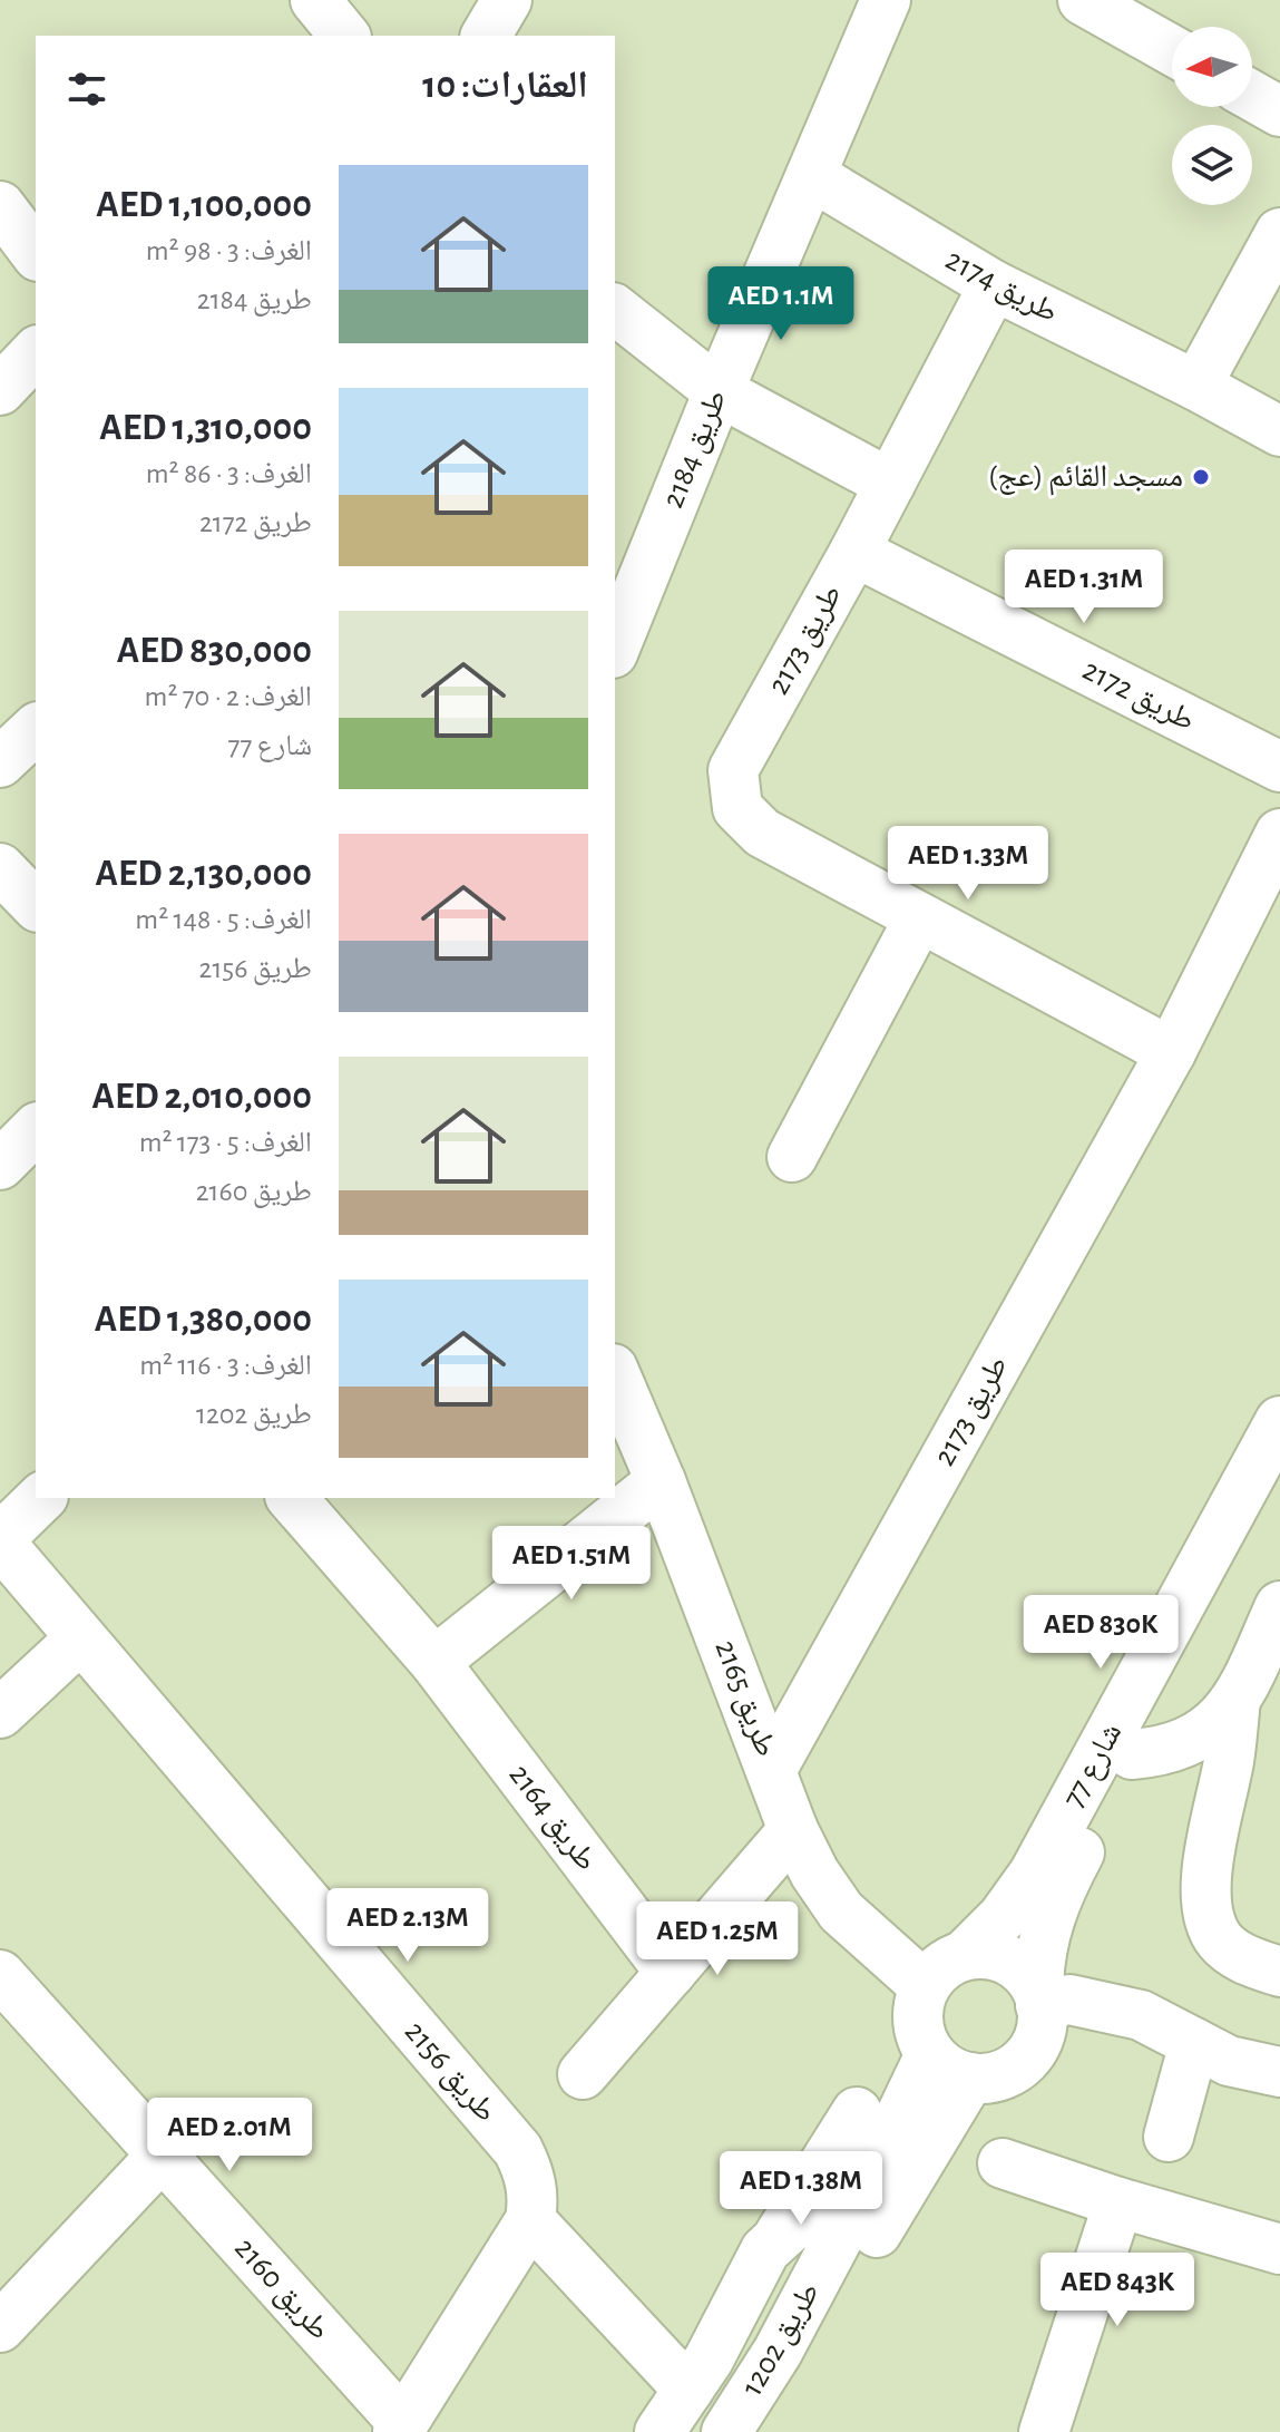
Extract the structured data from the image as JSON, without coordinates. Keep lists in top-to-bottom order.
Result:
{
  "streets": {
    "street": [
      "طريق 2174",
      "طريق 2184",
      "طريق 2173",
      "طريق 2172",
      "طريق 2165",
      "شارع 77",
      "طريق 2164",
      "طريق 2156",
      "طريق 2160",
      "طريق 1202"
    ]
  },
  "crossings": [
    ["طريق 2174", "طريق 2184"],
    ["طريق 2174", "طريق 2173"],
    ["طريق 2173", "طريق 2172"],
    ["طريق 2173", "طريق 2165"],
    ["طريق 2165", "شارع 77"],
    ["طريق 2165", "طريق 1202"],
    ["شارع 77", "طريق 1202"]
  ],
  "places": ["مسجد القائم (عج)"],
  "north": "left",
  "page": {
    "heading": "العقارات: 10",
    "list": [
      {
        "name": "AED 1,100,000",
        "note": "الغرف: 3 · 98 m² · طريق 2184"
      },
      {
        "name": "AED 1,310,000",
        "note": "الغرف: 3 · 86 m² · طريق 2172"
      },
      {
        "name": "AED 830,000",
        "note": "الغرف: 2 · 70 m² · شارع 77"
      },
      {
        "name": "AED 2,130,000",
        "note": "الغرف: 5 · 148 m² · طريق 2156"
      },
      {
        "name": "AED 2,010,000",
        "note": "الغرف: 5 · 173 m² · طريق 2160"
      },
      {
        "name": "AED 1,380,000",
        "note": "الغرف: 3 · 116 m² · طريق 1202"
      }
    ],
    "price": [
      "AED 1.1M",
      "AED 1.31M",
      "AED 1.33M",
      "AED 1.51M",
      "AED 830K",
      "AED 2.13M",
      "AED 1.25M",
      "AED 2.01M",
      "AED 1.38M",
      "AED 843K"
    ]
  }
}
